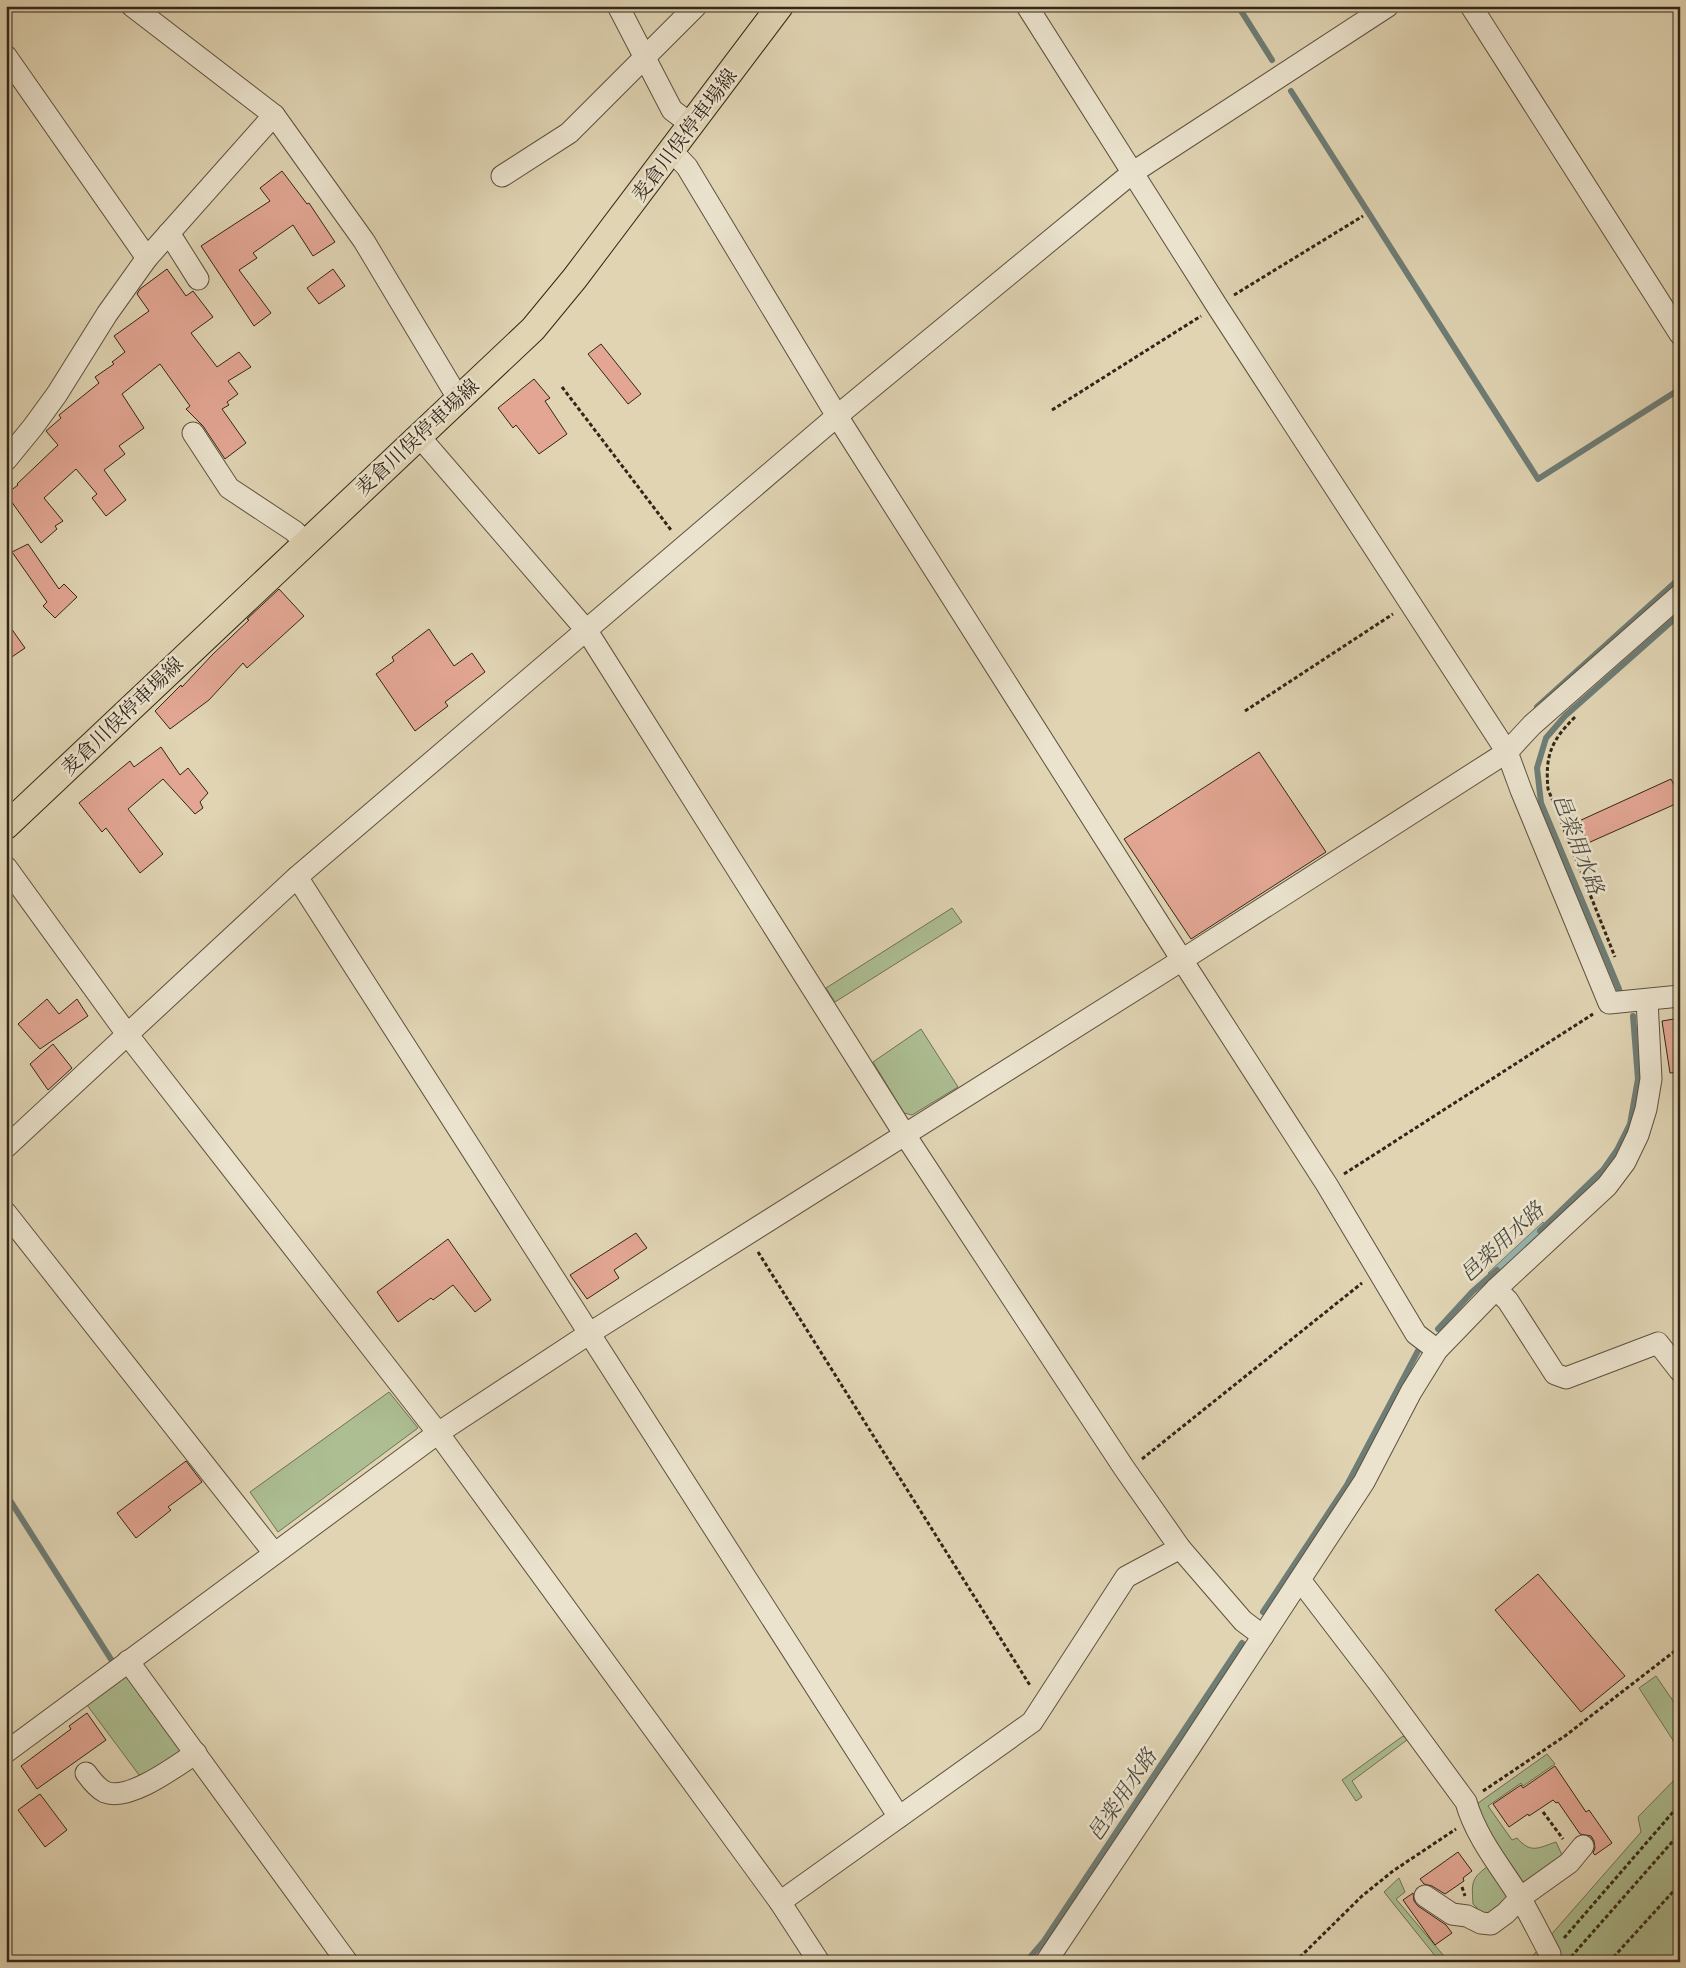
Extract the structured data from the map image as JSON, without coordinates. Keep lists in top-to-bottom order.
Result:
{
  "streets": {
    "main road": ["麦倉川俣停車場線"]
  },
  "water": ["邑楽用水路"]
}
